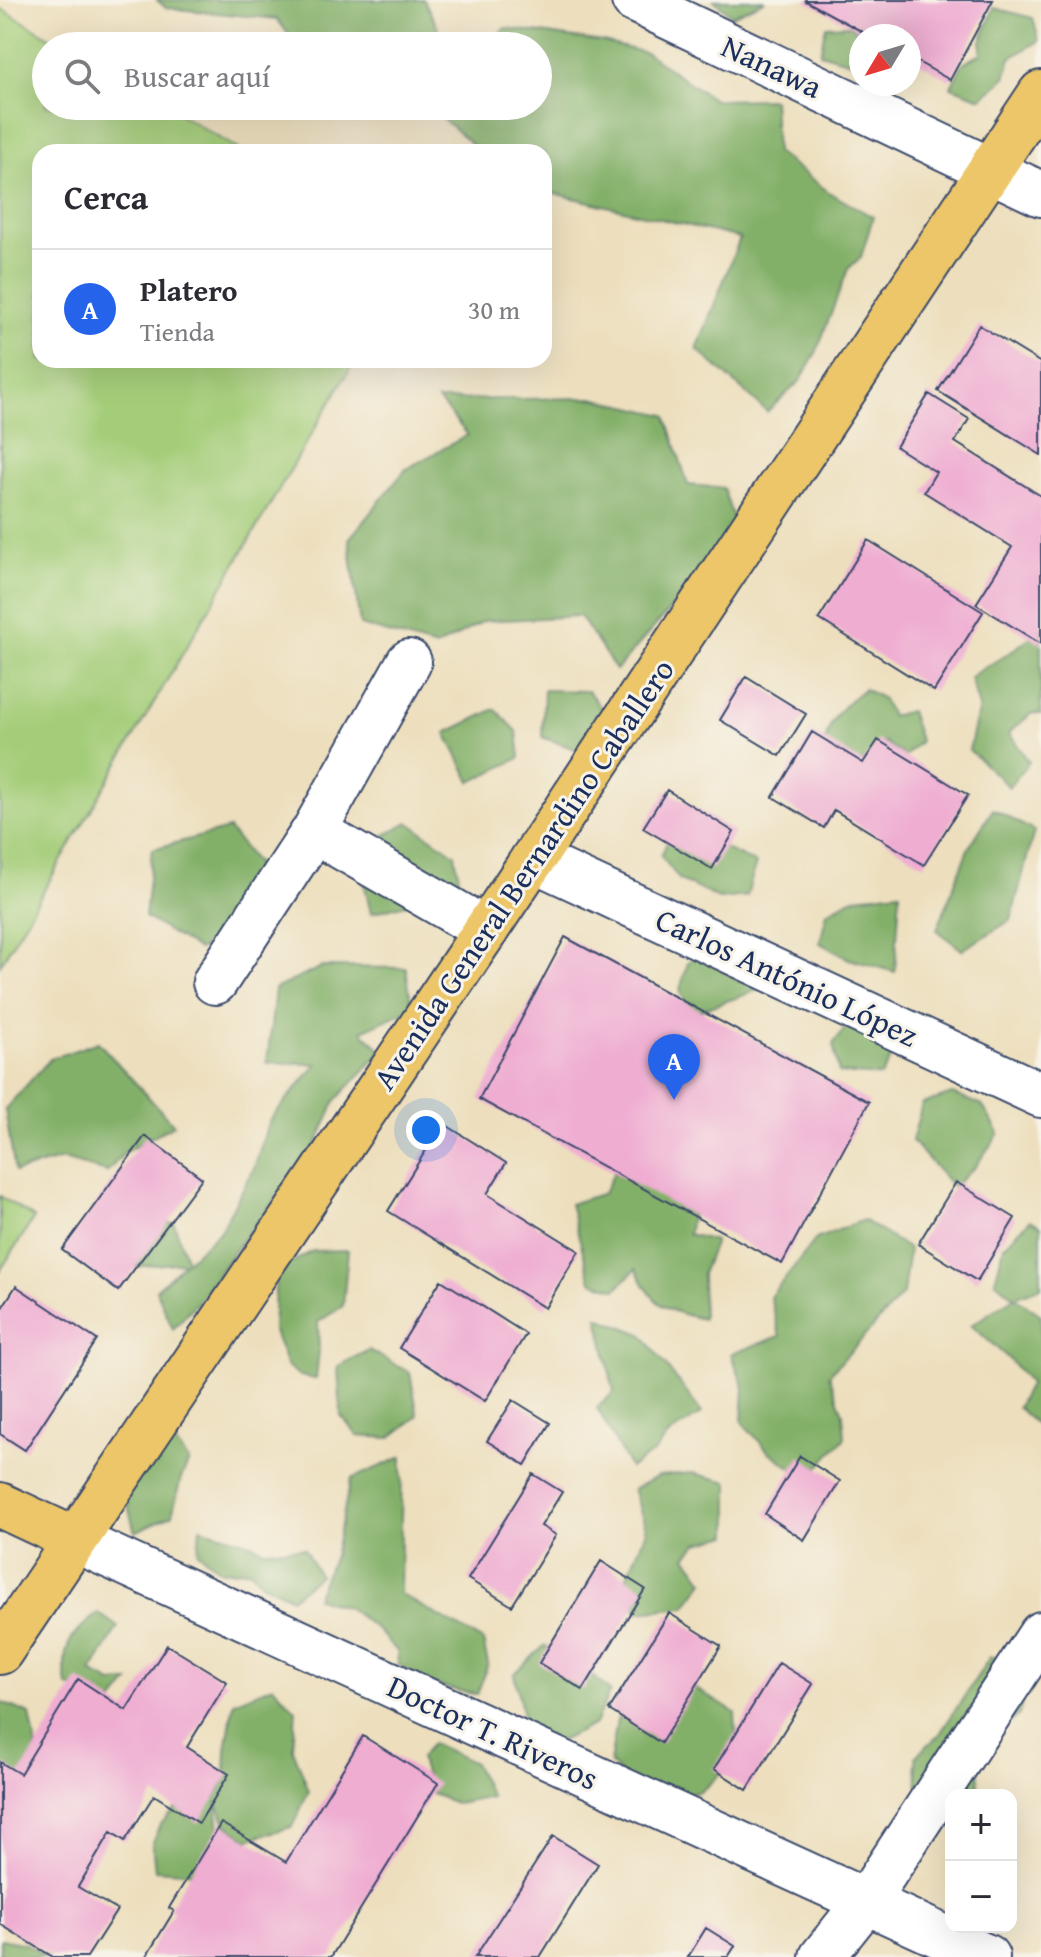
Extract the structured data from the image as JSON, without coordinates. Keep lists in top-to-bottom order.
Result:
{
  "streets": {
    "main road": ["Avenida General Bernardino Caballero", "Doctor T. Riveros"],
    "street": ["Nanawa", "Carlos António López"]
  },
  "crossings": [
    ["Nanawa", "Avenida General Bernardino Caballero"],
    ["Avenida General Bernardino Caballero", "Carlos António López"],
    ["Avenida General Bernardino Caballero", "Doctor T. Riveros"]
  ],
  "north": "bottom left",
  "page": {
    "search": "Buscar aquí",
    "heading": "Cerca",
    "list": [
      {
        "mark": "A",
        "name": "Platero",
        "note": "Tienda",
        "value": "30 m"
      }
    ],
    "pins": "A",
    "map_buttons": ["+", "−"]
  }
}
